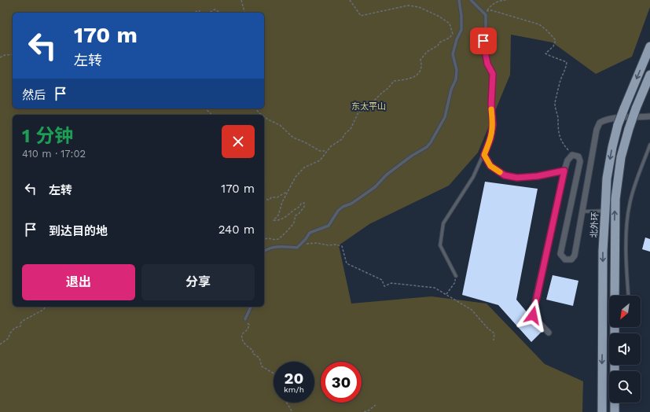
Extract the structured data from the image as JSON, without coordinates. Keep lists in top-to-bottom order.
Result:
{
  "streets": {
    "highway": ["北外环"]
  },
  "parks": ["东太平山"],
  "north": "bottom left",
  "page": {
    "turn": ["170 m", "左转"],
    "then": "然后",
    "heading": ["1 分钟", "410 m · 17:02"],
    "list": [
      {
        "name": "左转",
        "value": "170 m"
      },
      {
        "name": "到达目的地",
        "value": "240 m"
      }
    ],
    "buttons": ["退出", "分享"],
    "speed": "20 km/h",
    "limit": "30"
  }
}
